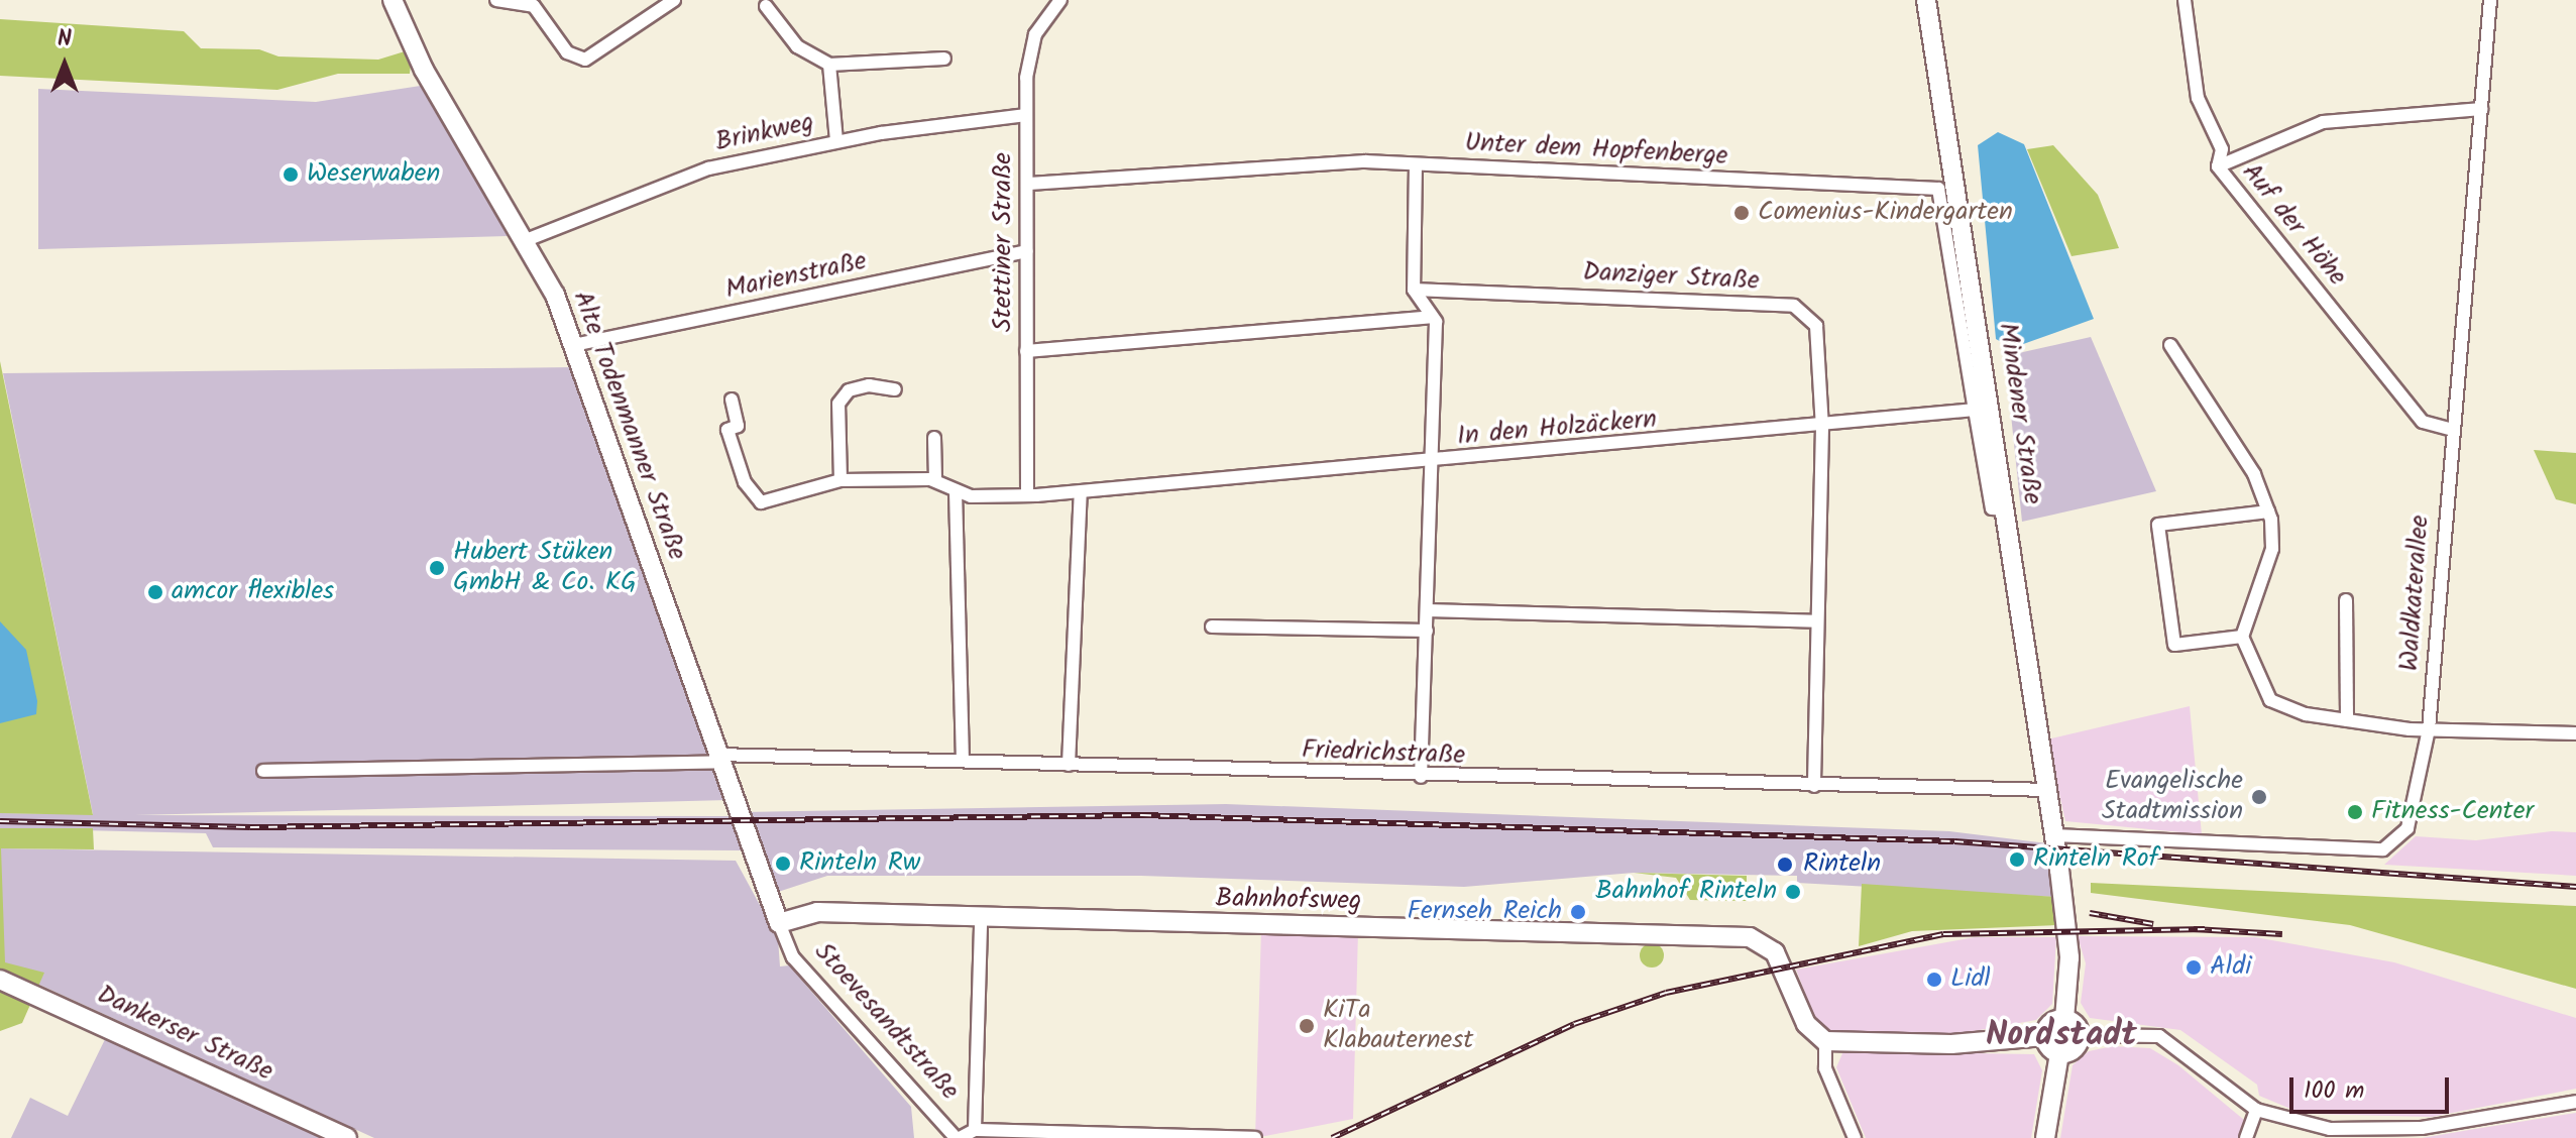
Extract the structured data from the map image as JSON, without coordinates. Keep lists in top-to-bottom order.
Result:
{
  "streets": {
    "street": [
      "Brinkweg",
      "Unter dem Hopfenberge",
      "Auf der Höhe",
      "Stettiner Straße",
      "Marienstraße",
      "Danziger Straße",
      "Mindener Straße",
      "Alte Todenmanner Straße",
      "In den Holzäckern",
      "Waldkaterallee",
      "Friedrichstraße",
      "Bahnhofsweg",
      "Stoevesandtstraße",
      "Dankerser Straße"
    ]
  },
  "crossings": [
    ["Brinkweg", "Stettiner Straße"],
    ["Brinkweg", "Alte Todenmanner Straße"],
    ["Unter dem Hopfenberge", "Stettiner Straße"],
    ["Unter dem Hopfenberge", "In den Holzäckern"],
    ["Auf der Höhe", "Waldkaterallee"],
    ["Stettiner Straße", "Marienstraße"],
    ["Stettiner Straße", "In den Holzäckern"],
    ["Marienstraße", "Alte Todenmanner Straße"],
    ["Danziger Straße", "In den Holzäckern"],
    ["Danziger Straße", "Friedrichstraße"],
    ["Mindener Straße", "Waldkaterallee"],
    ["Mindener Straße", "Friedrichstraße"],
    ["Alte Todenmanner Straße", "Friedrichstraße"],
    ["Alte Todenmanner Straße", "Stoevesandtstraße"],
    ["Friedrichstraße", "Stoevesandtstraße"],
    ["Bahnhofsweg", "Stoevesandtstraße"]
  ],
  "districts": ["Nordstadt"],
  "places": [
    "Weserwaben",
    "Comenius-Kindergarten",
    "Hubert Stüken GmbH & Co. KG",
    "amcor flexibles",
    "Evangelische Stadtmission",
    "Fitness-Center",
    "Rinteln Rof",
    "Rinteln Rw",
    "Rinteln",
    "Bahnhof Rinteln",
    "Fernseh Reich",
    "Aldi",
    "Lidl",
    "KiTa Klabauternest"
  ],
  "scale_bar": "100 m",
  "north": "top"
}
